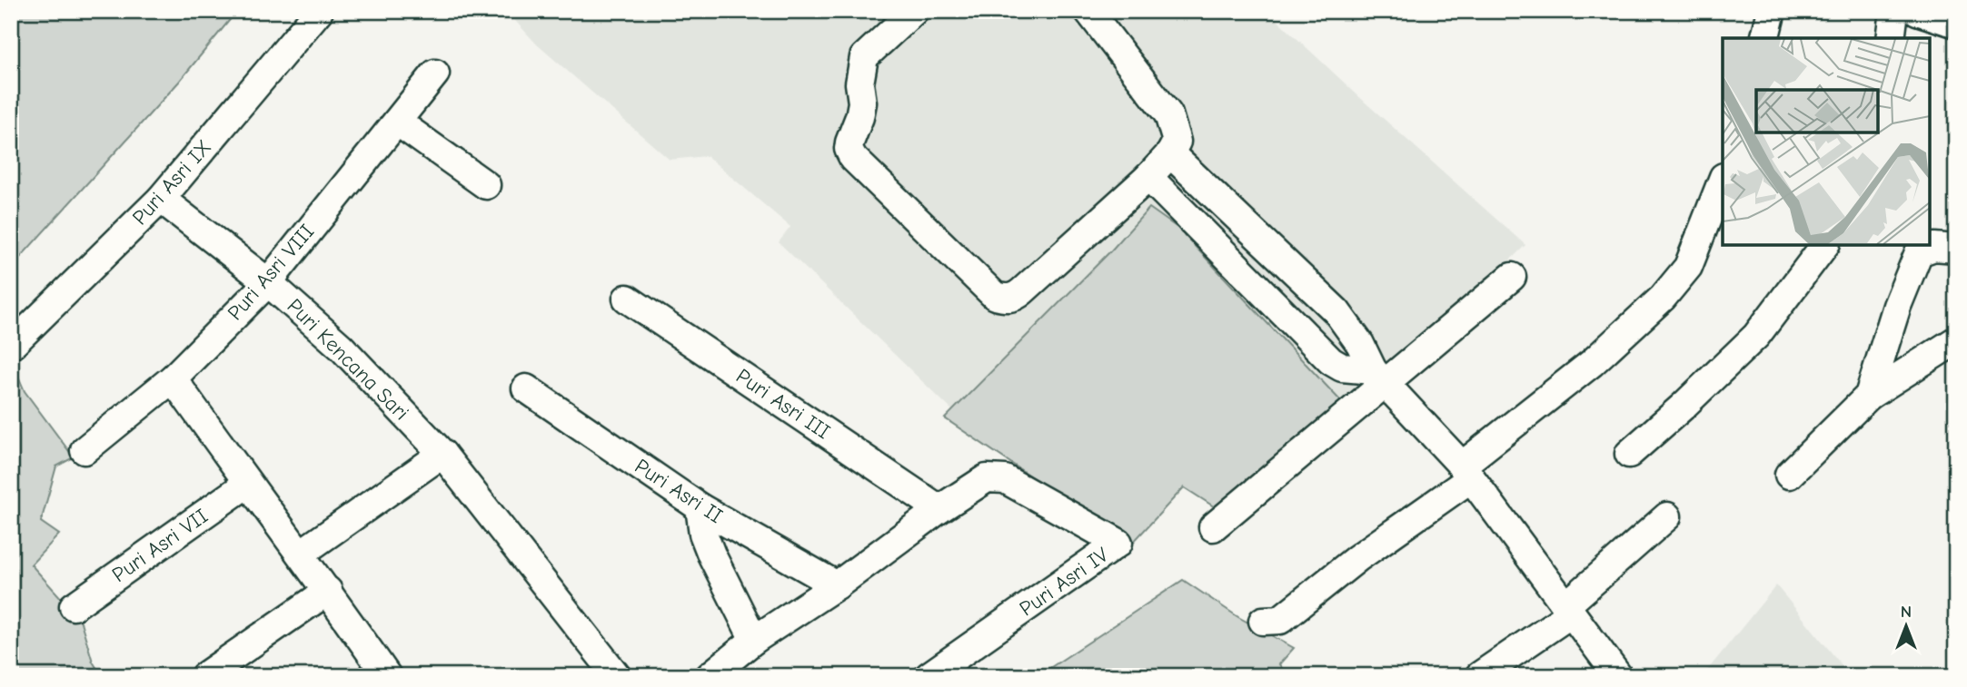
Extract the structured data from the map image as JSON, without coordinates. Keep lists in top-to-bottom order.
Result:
{
  "streets": {
    "street": [
      "Puri Asri IX",
      "Puri Asri VIII",
      "Puri Kencana Sari",
      "Puri Asri III",
      "Puri Asri II",
      "Puri Asri VII",
      "Puri Asri IV"
    ]
  },
  "crossings": [
    ["Puri Asri IX", "Puri Kencana Sari"],
    ["Puri Asri VIII", "Puri Kencana Sari"],
    ["Puri Asri III", "Puri Asri IV"]
  ],
  "north": "top"
}
